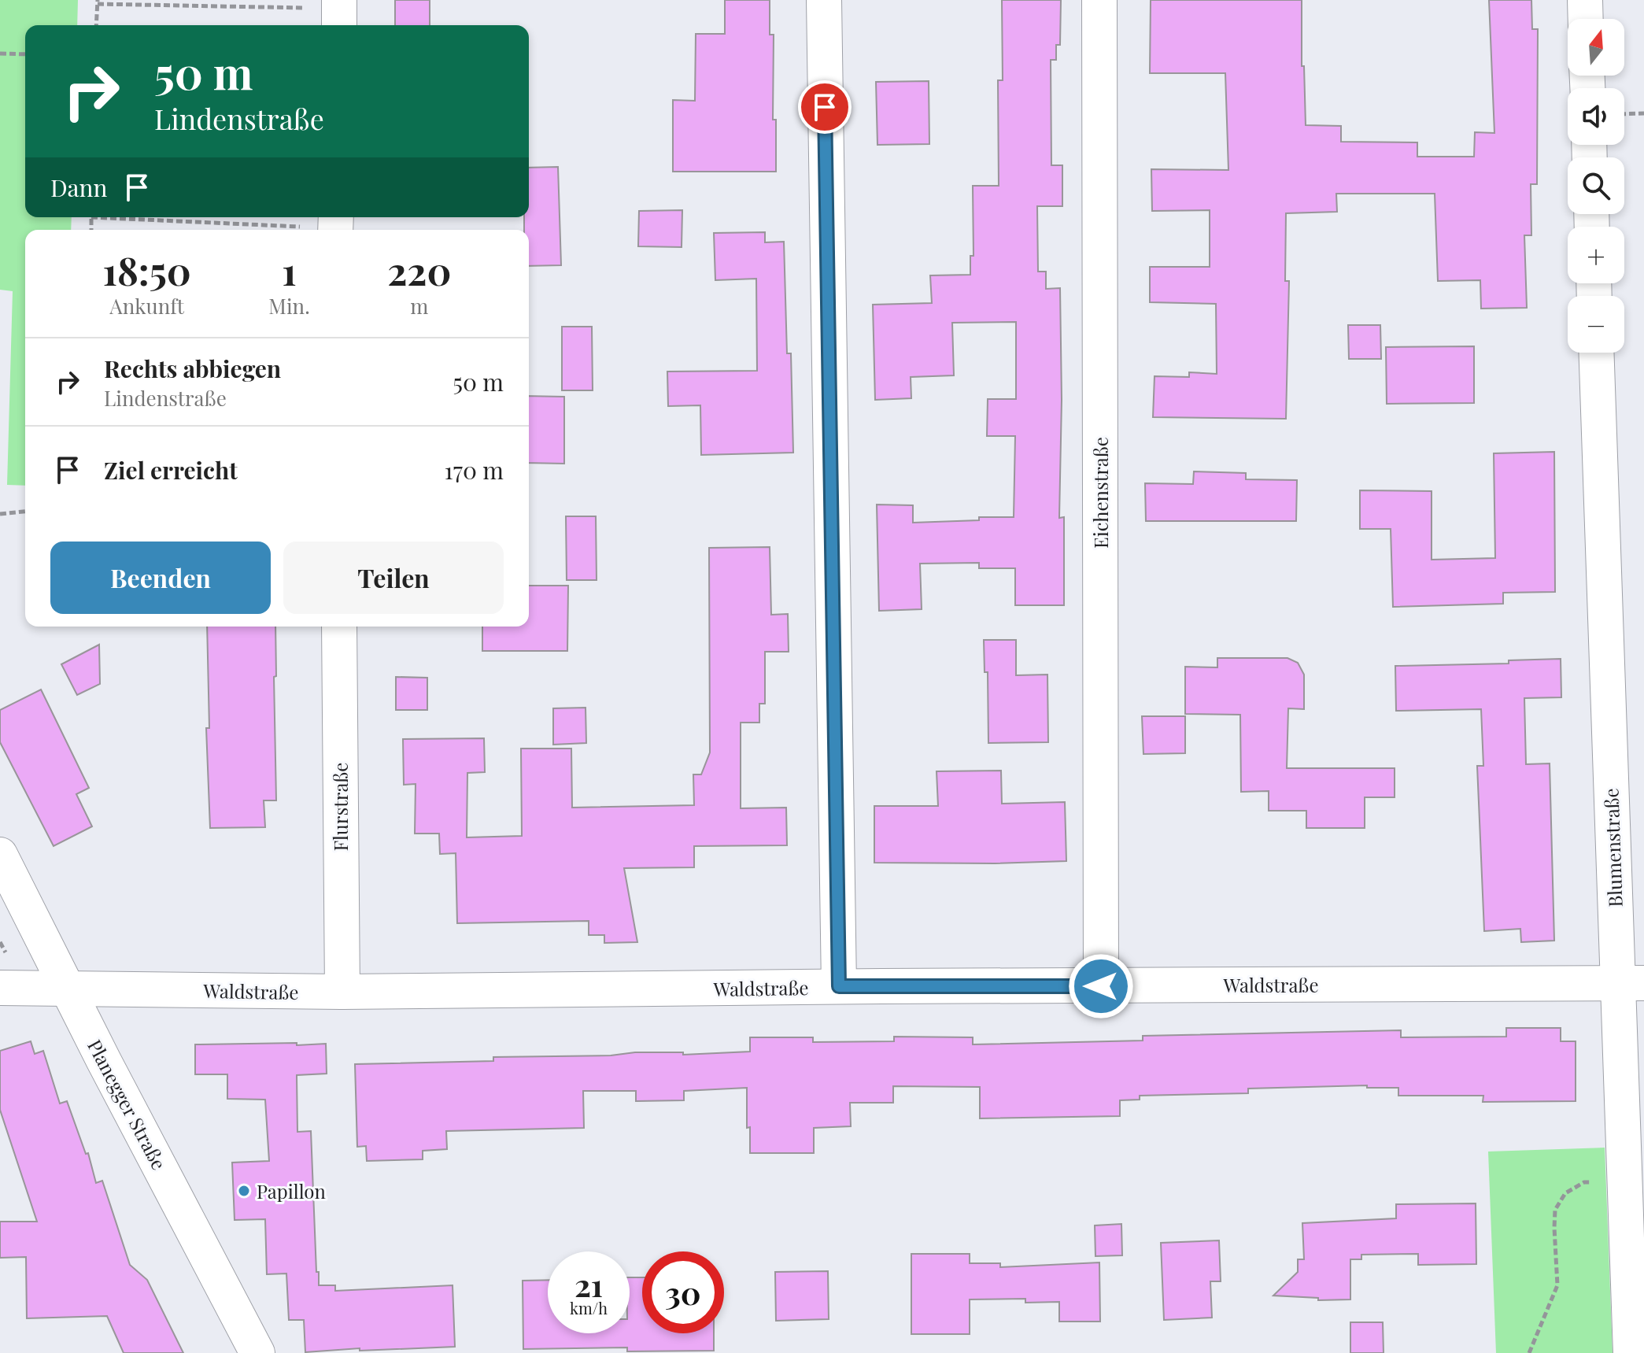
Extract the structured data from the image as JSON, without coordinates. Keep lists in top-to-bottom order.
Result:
{
  "streets": {
    "street": [
      "Eichenstraße",
      "Flurstraße",
      "Blumenstraße",
      "Waldstraße",
      "Planegger Straße"
    ]
  },
  "crossings": [
    ["Eichenstraße", "Waldstraße"],
    ["Flurstraße", "Waldstraße"],
    ["Blumenstraße", "Waldstraße"],
    ["Waldstraße", "Planegger Straße"]
  ],
  "places": ["Papillon"],
  "north": "top",
  "page": {
    "map_buttons": ["+", "−"],
    "turn": ["50 m", "Lindenstraße"],
    "then": "Dann",
    "eta": [
      "18:50",
      "Ankunft",
      "1",
      "Min.",
      "220",
      "m"
    ],
    "list": [
      {
        "name": "Rechts abbiegen",
        "note": "Lindenstraße",
        "value": "50 m"
      },
      {
        "name": "Ziel erreicht",
        "value": "170 m"
      }
    ],
    "buttons": ["Beenden", "Teilen"],
    "speed": "21 km/h",
    "limit": "30"
  }
}
